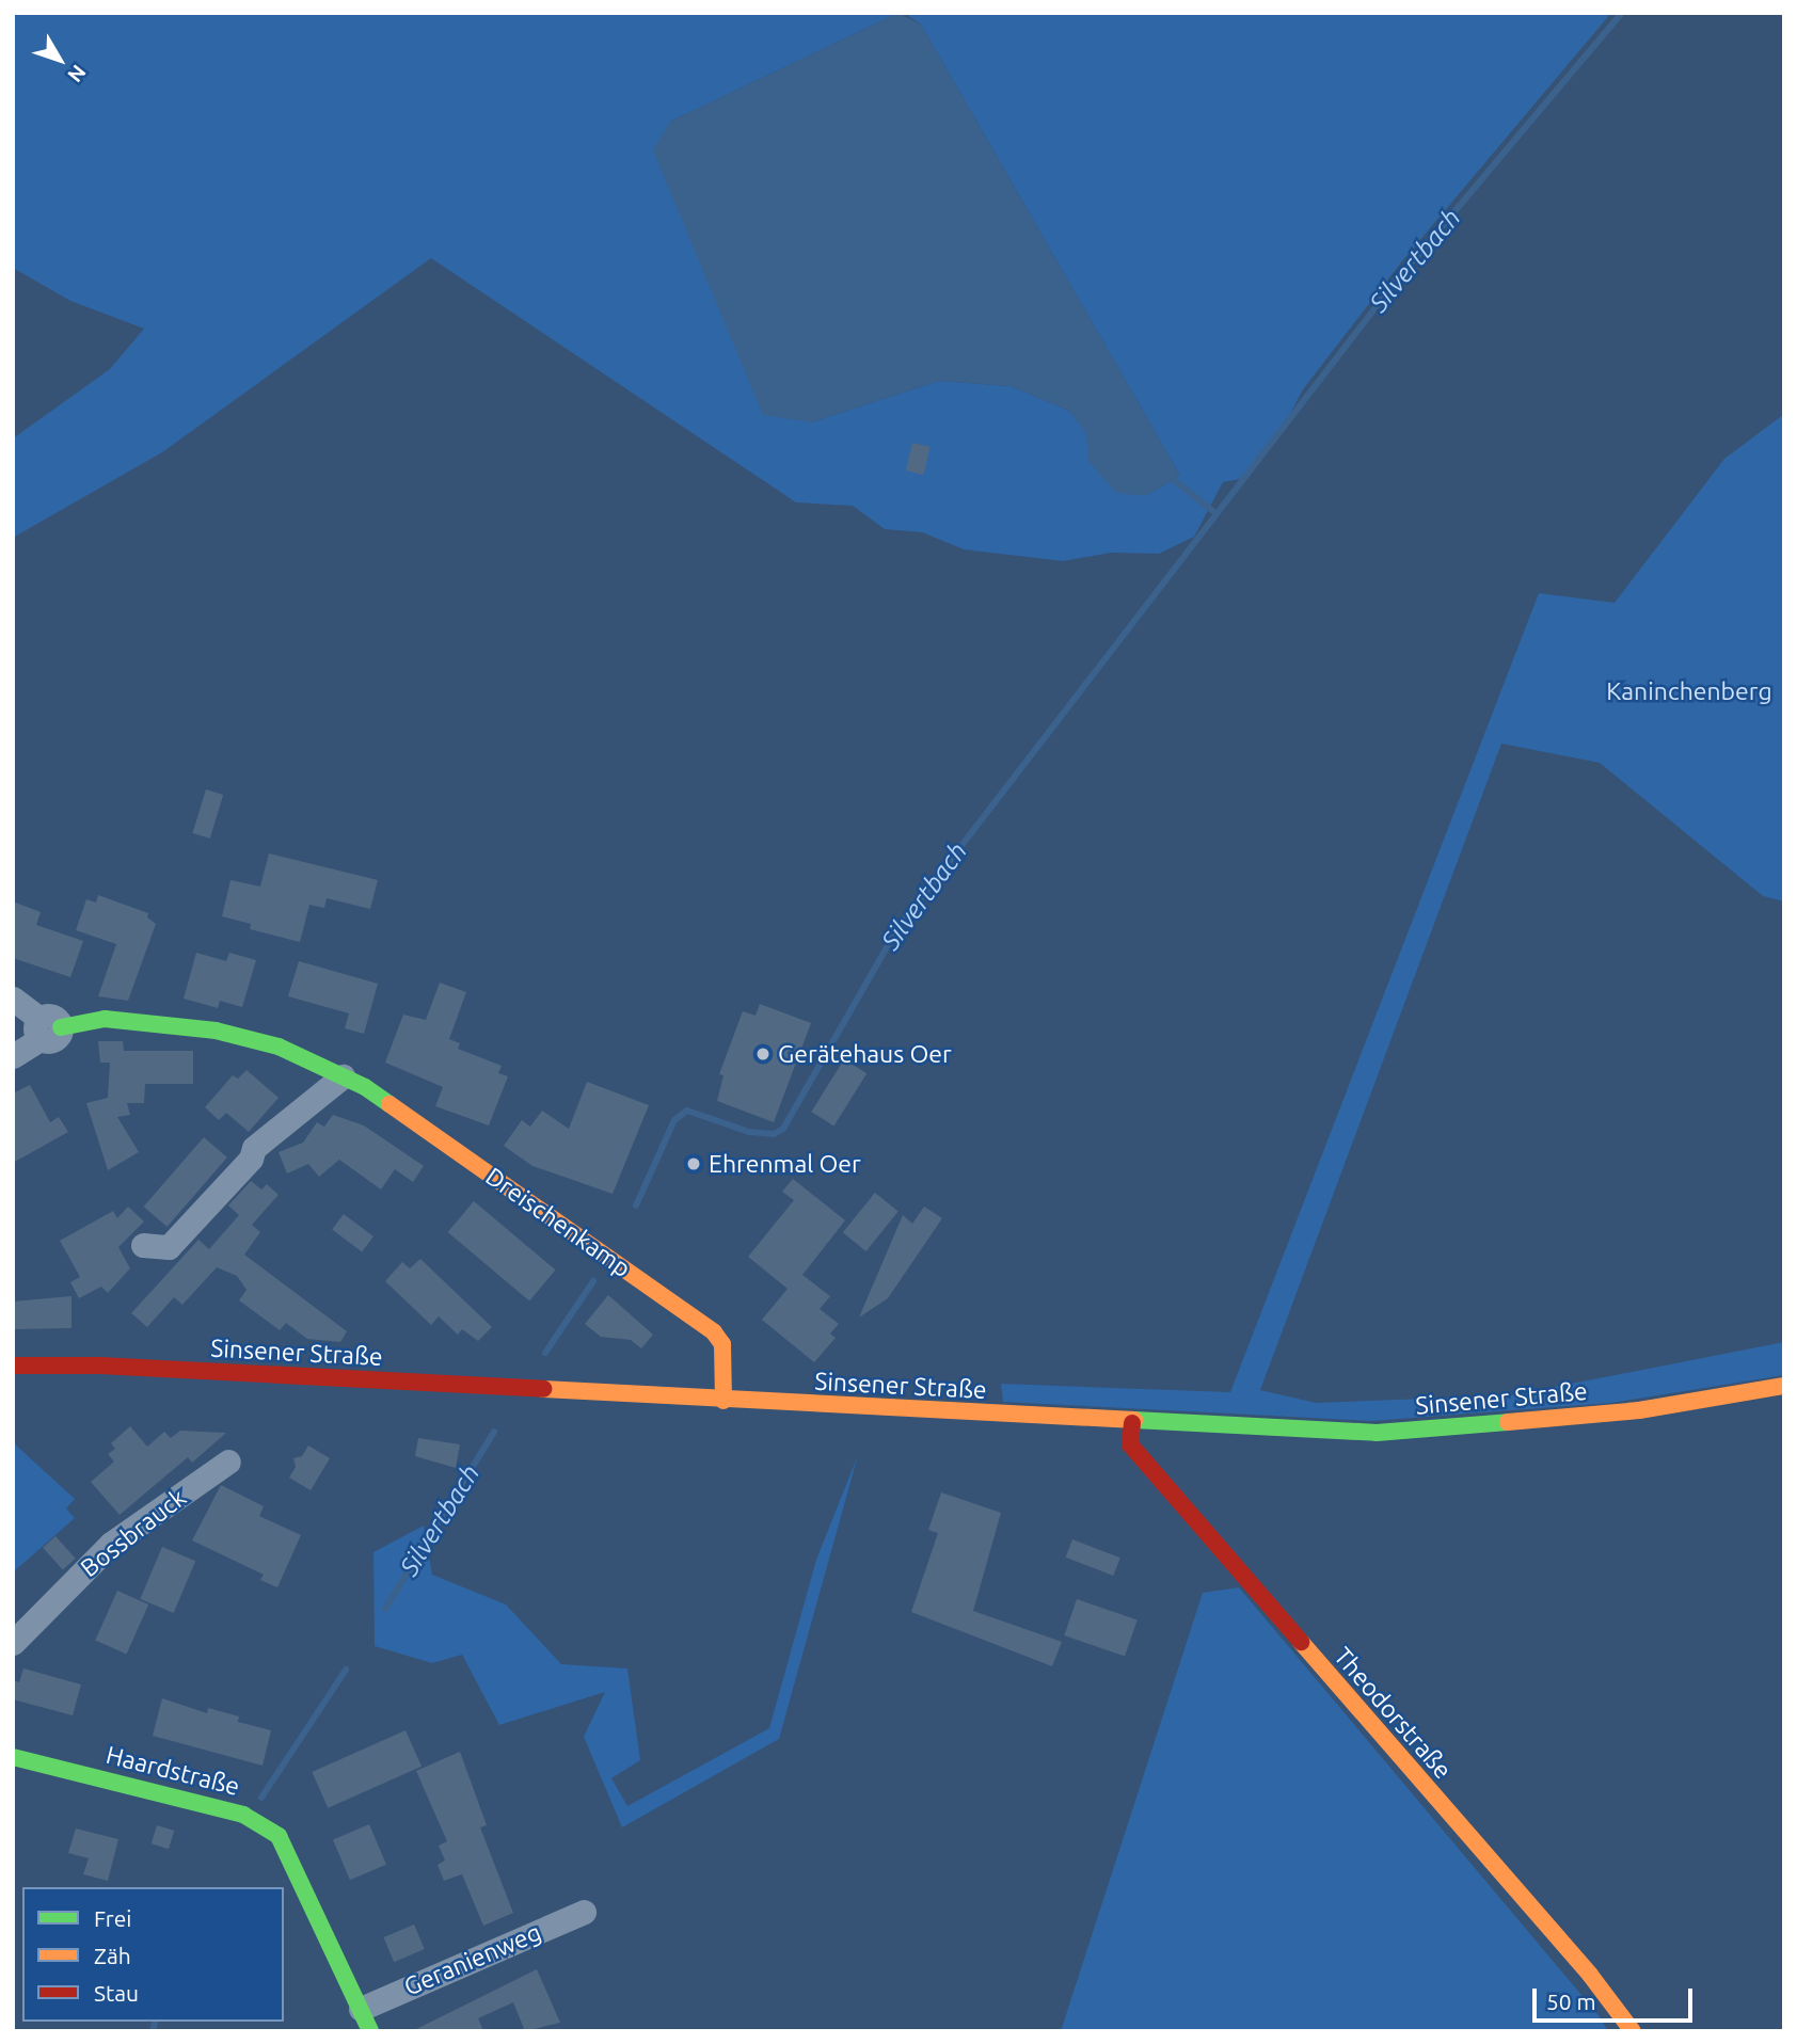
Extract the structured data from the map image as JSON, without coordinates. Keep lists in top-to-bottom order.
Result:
{
  "streets": {
    "street": [
      "Dreischenkamp",
      "Sinsener Straße",
      "Bossbrauck",
      "Theodorstraße",
      "Haardstraße",
      "Geranienweg"
    ]
  },
  "crossings": [
    ["Dreischenkamp", "Sinsener Straße"],
    ["Sinsener Straße", "Theodorstraße"],
    ["Haardstraße", "Geranienweg"]
  ],
  "water": ["Silvertbach"],
  "parks": ["Kaninchenberg"],
  "places": ["Gerätehaus Oer", "Ehrenmal Oer"],
  "legend": ["Frei", "Zäh", "Stau"],
  "scale_bar": "50 m",
  "north": "bottom right"
}
